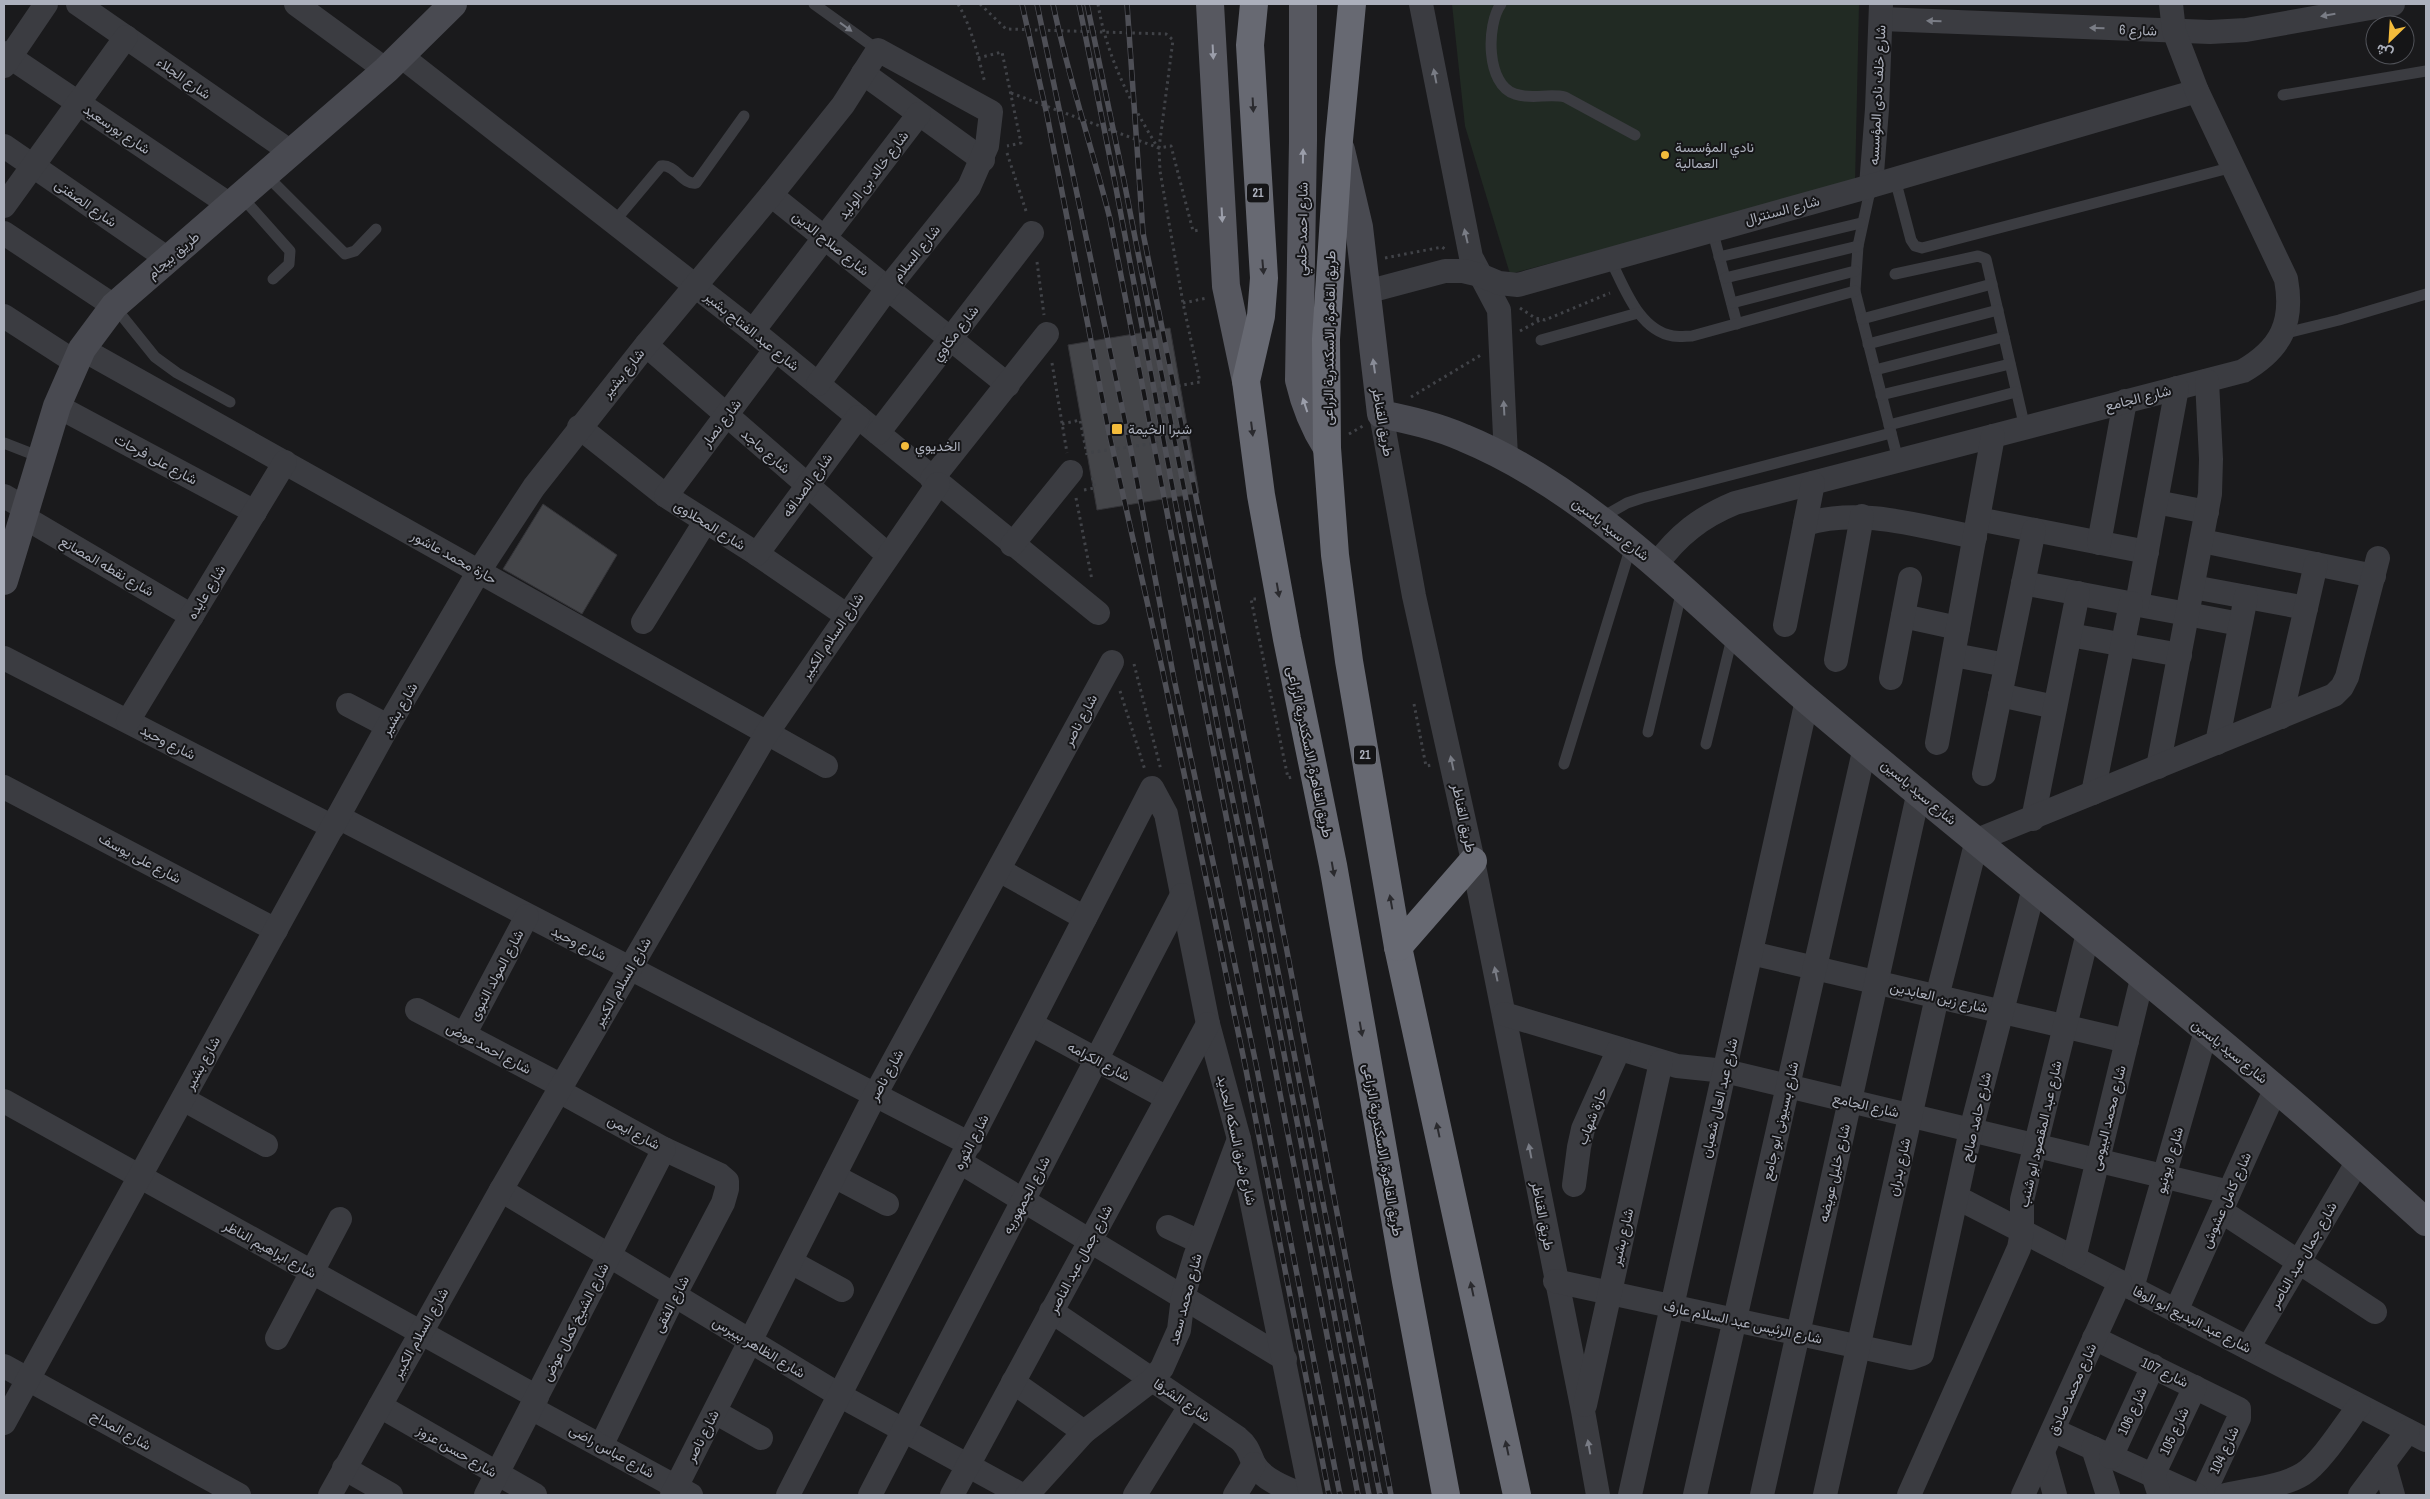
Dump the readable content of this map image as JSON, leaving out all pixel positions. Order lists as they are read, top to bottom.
{
  "streets": {
    "highway": ["21", "طريق القاهرة, الاسكندرية الزراعى"],
    "main road": ["شارع احمد حلمي"],
    "street": [
      "شارع 6",
      "شارع الجلاء",
      "شارع خلف نادى المؤسسه",
      "شارع بورسعيد",
      "شارع خالد بن الوليد",
      "شارع الصفتى",
      "شارع السنترال",
      "شارع صلاح الدين",
      "شارع السلام",
      "طريق بيجام",
      "شارع عبد الفتاح بشير",
      "شارع مكاوي",
      "شارع بشير",
      "شارع الجامع",
      "طريق القناطر",
      "شارع نصار",
      "شارع ماجد",
      "شارع على فرحات",
      "شارع الصداقه",
      "شارع المحلاوى",
      "شارع سيد ياسين",
      "حارة محمد عاشور",
      "شارع نقطه المصانع",
      "شارع عايده",
      "شارع السلام الكبير",
      "شارع ناصر",
      "شارع وحيد",
      "شارع على يوسف",
      "شارع المولد النبوى",
      "شارع زين العابدين",
      "شارع احمد عوض",
      "شارع الكرامه",
      "شارع عبد العال شعبان",
      "حارة شهاب",
      "شارع حامد صالح",
      "شارع محمد البيومى",
      "شارع بسيونى ابو جامع",
      "شارع ايمن",
      "شارع عبد المقصود ابو شنب",
      "شارع شرق السكه الحديد",
      "شارع الثوره",
      "شارع 9 يونيو",
      "شارع بدران",
      "شارع خليل عويضه",
      "شارع الجمهوريه",
      "شارع كامل عشوش",
      "شارع ابراهيم الناظر",
      "شارع جمال عبد الناصر",
      "شارع محمد سعد",
      "شارع الفقى",
      "شارع عبد البديع ابو الوفا",
      "شارع الشيخ كمال عوض",
      "شارع الرئيس عبد السلام عارف",
      "شارع الظاهر بيبرس",
      "شارع 107",
      "شارع محمد صادق",
      "شارع الشرفا",
      "شارع 106",
      "شارع المداح",
      "شارع 105",
      "شارع 104",
      "شارع حسن عزوز",
      "شارع عباس راضى"
    ]
  },
  "crossings": [
    ["شارع 6", "شارع خلف نادى المؤسسه"],
    ["شارع 6", "شارع الجامع"],
    ["شارع الجلاء", "طريق بيجام"],
    ["شارع خلف نادى المؤسسه", "شارع السنترال"],
    ["شارع بورسعيد", "طريق بيجام"],
    ["شارع خالد بن الوليد", "شارع صلاح الدين"],
    ["شارع خالد بن الوليد", "شارع عبد الفتاح بشير"],
    ["شارع الصفتى", "طريق بيجام"],
    ["شارع السنترال", "شارع الجامع"],
    ["شارع السنترال", "طريق القناطر"],
    ["شارع احمد حلمي", "طريق القاهرة, الاسكندرية الزراعى"],
    ["شارع صلاح الدين", "شارع السلام"],
    ["شارع صلاح الدين", "شارع مكاوي"],
    ["شارع صلاح الدين", "شارع بشير"],
    ["شارع صلاح الدين", "شارع السلام الكبير"],
    ["شارع السلام", "شارع عبد الفتاح بشير"],
    ["طريق بيجام", "شارع عبد الفتاح بشير"],
    ["طريق بيجام", "شارع على فرحات"],
    ["طريق بيجام", "حارة محمد عاشور"],
    ["طريق بيجام", "شارع نقطه المصانع"],
    ["شارع عبد الفتاح بشير", "شارع مكاوي"],
    ["شارع عبد الفتاح بشير", "شارع بشير"],
    ["شارع عبد الفتاح بشير", "شارع نصار"],
    ["شارع عبد الفتاح بشير", "شارع الصداقه"],
    ["شارع عبد الفتاح بشير", "شارع السلام الكبير"],
    ["طريق القاهرة, الاسكندرية الزراعى", "طريق القناطر"],
    ["شارع بشير", "شارع الجامع"],
    ["شارع بشير", "طريق القناطر"],
    ["شارع بشير", "شارع ماجد"],
    ["شارع بشير", "شارع المحلاوى"],
    ["شارع بشير", "حارة محمد عاشور"],
    ["شارع بشير", "شارع وحيد"],
    ["شارع بشير", "شارع على يوسف"],
    ["شارع بشير", "شارع ابراهيم الناظر"],
    ["شارع بشير", "شارع الرئيس عبد السلام عارف"],
    ["شارع بشير", "شارع المداح"],
    ["شارع الجامع", "طريق القناطر"],
    ["شارع الجامع", "شارع سيد ياسين"],
    ["شارع الجامع", "شارع عبد العال شعبان"],
    ["شارع الجامع", "حارة شهاب"],
    ["شارع الجامع", "شارع حامد صالح"],
    ["شارع الجامع", "شارع محمد البيومى"],
    ["شارع الجامع", "شارع بسيونى ابو جامع"],
    ["شارع الجامع", "شارع عبد المقصود ابو شنب"],
    ["شارع الجامع", "شارع 9 يونيو"],
    ["شارع الجامع", "شارع بدران"],
    ["شارع الجامع", "شارع خليل عويضه"],
    ["شارع الجامع", "شارع كامل عشوش"],
    ["شارع الجامع", "شارع جمال عبد الناصر"],
    ["طريق القناطر", "شارع سيد ياسين"],
    ["طريق القناطر", "شارع الرئيس عبد السلام عارف"],
    ["شارع نصار", "شارع ماجد"],
    ["شارع نصار", "شارع المحلاوى"],
    ["شارع ماجد", "شارع الصداقه"],
    ["شارع ماجد", "شارع السلام الكبير"],
    ["شارع على فرحات", "شارع عايده"],
    ["شارع الصداقه", "شارع المحلاوى"],
    ["شارع المحلاوى", "شارع السلام الكبير"],
    ["شارع سيد ياسين", "شارع عبد العال شعبان"],
    ["شارع سيد ياسين", "شارع حامد صالح"],
    ["شارع سيد ياسين", "شارع محمد البيومى"],
    ["شارع سيد ياسين", "شارع بسيونى ابو جامع"],
    ["شارع سيد ياسين", "شارع عبد المقصود ابو شنب"],
    ["شارع سيد ياسين", "شارع 9 يونيو"],
    ["شارع سيد ياسين", "شارع بدران"],
    ["شارع سيد ياسين", "شارع خليل عويضه"],
    ["شارع سيد ياسين", "شارع كامل عشوش"],
    ["شارع سيد ياسين", "شارع جمال عبد الناصر"],
    ["حارة محمد عاشور", "شارع عايده"],
    ["حارة محمد عاشور", "شارع السلام الكبير"],
    ["شارع نقطه المصانع", "شارع عايده"],
    ["شارع عايده", "شارع وحيد"],
    ["شارع السلام الكبير", "شارع وحيد"],
    ["شارع السلام الكبير", "شارع احمد عوض"],
    ["شارع السلام الكبير", "شارع ايمن"],
    ["شارع السلام الكبير", "شارع ابراهيم الناظر"],
    ["شارع السلام الكبير", "شارع الظاهر بيبرس"],
    ["شارع السلام الكبير", "شارع حسن عزوز"],
    ["شارع ناصر", "شارع وحيد"],
    ["شارع ناصر", "شارع الظاهر بيبرس"],
    ["شارع ناصر", "شارع عباس راضى"],
    ["شارع وحيد", "شارع المولد النبوى"],
    ["شارع المولد النبوى", "شارع احمد عوض"],
    ["شارع زين العابدين", "شارع عبد العال شعبان"],
    ["شارع زين العابدين", "شارع حامد صالح"],
    ["شارع زين العابدين", "شارع محمد البيومى"],
    ["شارع زين العابدين", "شارع بسيونى ابو جامع"],
    ["شارع زين العابدين", "شارع عبد المقصود ابو شنب"],
    ["شارع زين العابدين", "شارع بدران"],
    ["شارع زين العابدين", "شارع خليل عويضه"],
    ["شارع احمد عوض", "شارع ايمن"],
    ["شارع الكرامه", "شارع الثوره"],
    ["شارع الكرامه", "شارع الجمهوريه"],
    ["شارع الكرامه", "شارع جمال عبد الناصر"],
    ["شارع عبد العال شعبان", "شارع الرئيس عبد السلام عارف"],
    ["شارع حامد صالح", "شارع عبد البديع ابو الوفا"],
    ["شارع حامد صالح", "شارع الرئيس عبد السلام عارف"],
    ["شارع محمد البيومى", "شارع عبد البديع ابو الوفا"],
    ["شارع بسيونى ابو جامع", "شارع الرئيس عبد السلام عارف"],
    ["شارع ايمن", "شارع الفقى"],
    ["شارع ايمن", "شارع الشيخ كمال عوض"],
    ["شارع عبد المقصود ابو شنب", "شارع عبد البديع ابو الوفا"],
    ["شارع شرق السكه الحديد", "شارع الثوره"],
    ["شارع شرق السكه الحديد", "شارع الجمهوريه"],
    ["شارع شرق السكه الحديد", "شارع جمال عبد الناصر"],
    ["شارع شرق السكه الحديد", "شارع محمد سعد"],
    ["شارع الثوره", "شارع الظاهر بيبرس"],
    ["شارع 9 يونيو", "شارع عبد البديع ابو الوفا"],
    ["شارع 9 يونيو", "شارع محمد صادق"],
    ["شارع بدران", "شارع الرئيس عبد السلام عارف"],
    ["شارع خليل عويضه", "شارع الرئيس عبد السلام عارف"],
    ["شارع الجمهوريه", "شارع الظاهر بيبرس"],
    ["شارع كامل عشوش", "شارع عبد البديع ابو الوفا"],
    ["شارع ابراهيم الناظر", "شارع الشيخ كمال عوض"],
    ["شارع ابراهيم الناظر", "شارع عباس راضى"],
    ["شارع جمال عبد الناصر", "شارع عبد البديع ابو الوفا"],
    ["شارع جمال عبد الناصر", "شارع الظاهر بيبرس"],
    ["شارع جمال عبد الناصر", "شارع الشرفا"],
    ["شارع محمد سعد", "شارع الشرفا"],
    ["شارع الفقى", "شارع الظاهر بيبرس"],
    ["شارع الفقى", "شارع عباس راضى"],
    ["شارع عبد البديع ابو الوفا", "شارع محمد صادق"],
    ["شارع الشيخ كمال عوض", "شارع الظاهر بيبرس"],
    ["شارع الشيخ كمال عوض", "شارع حسن عزوز"],
    ["شارع الشيخ كمال عوض", "شارع عباس راضى"],
    ["شارع 107", "شارع محمد صادق"],
    ["شارع 107", "شارع 106"],
    ["شارع 107", "شارع 105"],
    ["شارع 107", "شارع 104"]
  ],
  "one_way": ["شارع 6", "طريق القناطر"],
  "places": {
    "other": ["نادي المؤسسة العمالية", "الخديوي"],
    "transit": ["شبرا الخيمة"]
  },
  "north": "bottom left"
}
